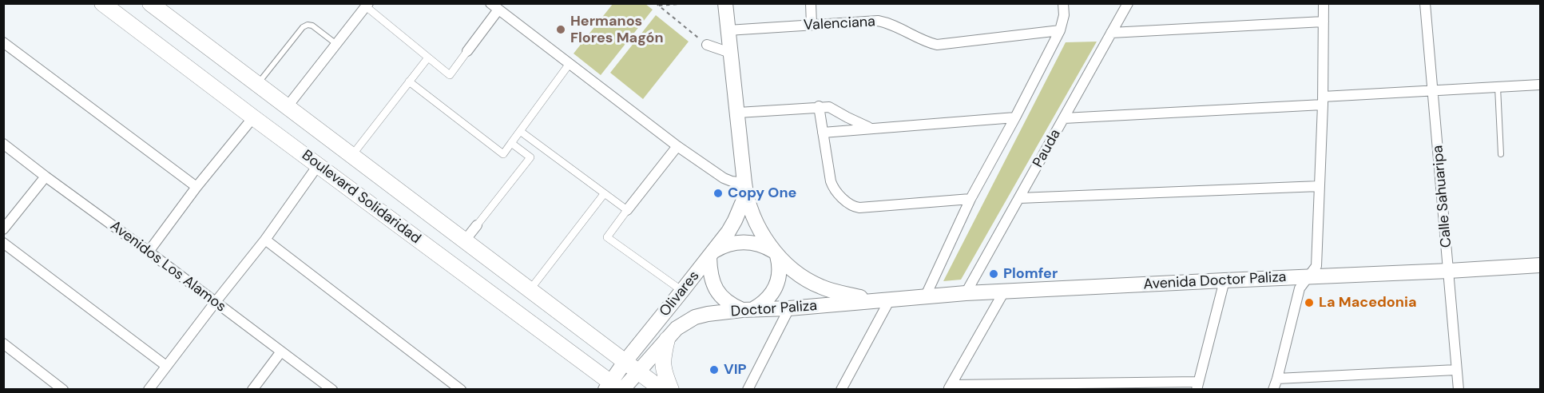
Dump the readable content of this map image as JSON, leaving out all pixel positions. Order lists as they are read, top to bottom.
{
  "streets": {
    "main road": [
      "Boulevard Solidaridad",
      "Avenida Doctor Paliza",
      "Olivares",
      "Doctor Paliza"
    ],
    "street": [
      "Valenciana",
      "Pauda",
      "Calle Sahuaripa",
      "Avenidos Los Alamos"
    ]
  },
  "crossings": [
    ["Valenciana", "Olivares"],
    ["Pauda", "Avenida Doctor Paliza"],
    ["Calle Sahuaripa", "Avenida Doctor Paliza"],
    ["Boulevard Solidaridad", "Olivares"],
    ["Boulevard Solidaridad", "Doctor Paliza"],
    ["Avenida Doctor Paliza", "Olivares"],
    ["Avenida Doctor Paliza", "Doctor Paliza"],
    ["Olivares", "Doctor Paliza"]
  ],
  "places": [
    "Hermanos Flores Magón",
    "Copy One",
    "Plomfer",
    "La Macedonia",
    "VIP"
  ]
}
